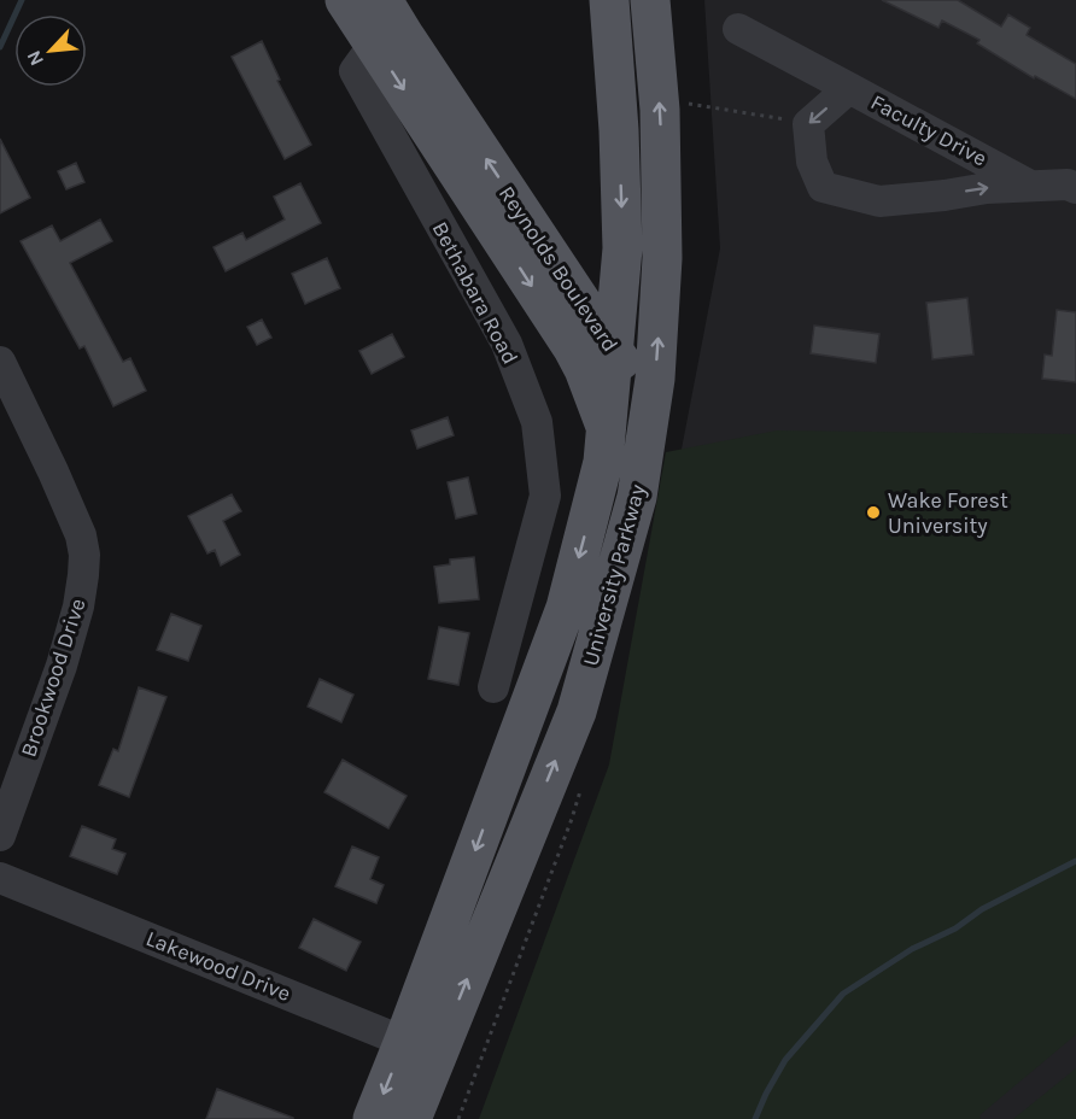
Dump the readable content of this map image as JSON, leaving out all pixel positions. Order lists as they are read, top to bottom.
{
  "streets": {
    "main road": ["Reynolds Boulevard", "University Parkway"],
    "street": [
      "Faculty Drive",
      "Bethabara Road",
      "Brookwood Drive",
      "Lakewood Drive"
    ]
  },
  "crossings": [
    ["Reynolds Boulevard", "Bethabara Road"],
    ["Reynolds Boulevard", "University Parkway"],
    ["University Parkway", "Lakewood Drive"]
  ],
  "places": ["Wake Forest University"],
  "north": "bottom left"
}
